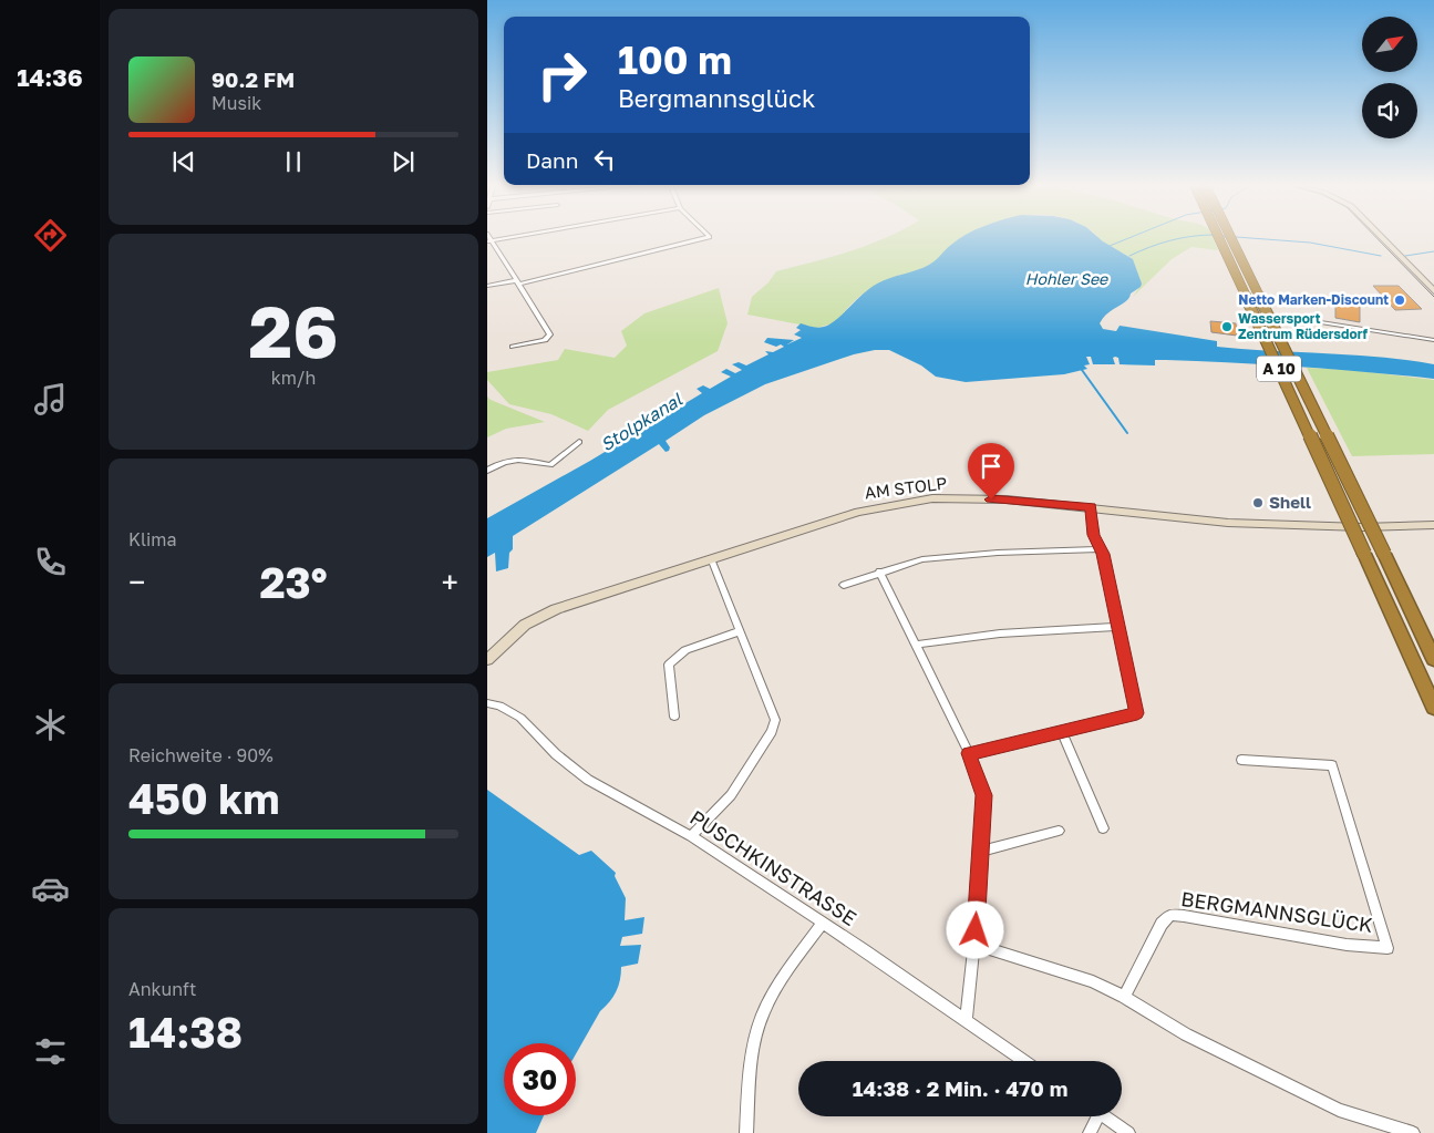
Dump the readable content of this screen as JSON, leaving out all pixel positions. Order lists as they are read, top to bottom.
{
  "streets": {
    "highway": ["A 10"],
    "main road": ["AM STOLP"],
    "street": ["PUSCHKINSTRASSE", "BERGMANNSGLÜCK"]
  },
  "water": ["Hohler See", "Stolpkanal"],
  "places": ["Netto Marken-Discount", "Wassersport Zentrum Rüdersdorf", "Shell"],
  "north": "top right",
  "page": {
    "tabs": "14:36",
    "turn": ["100 m", "Bergmannsglück"],
    "song": ["90.2 FM", "Musik"],
    "then": "Dann",
    "tile": [
      ["26", "km/h"],
      "Klima",
      ["Reichweite · 90%", "450 km"],
      ["Ankunft", "14:38"]
    ],
    "heat": ["−", "23°", "+"],
    "limit": "30",
    "trip": "14:38 · 2 Min. · 470 m"
  }
}
